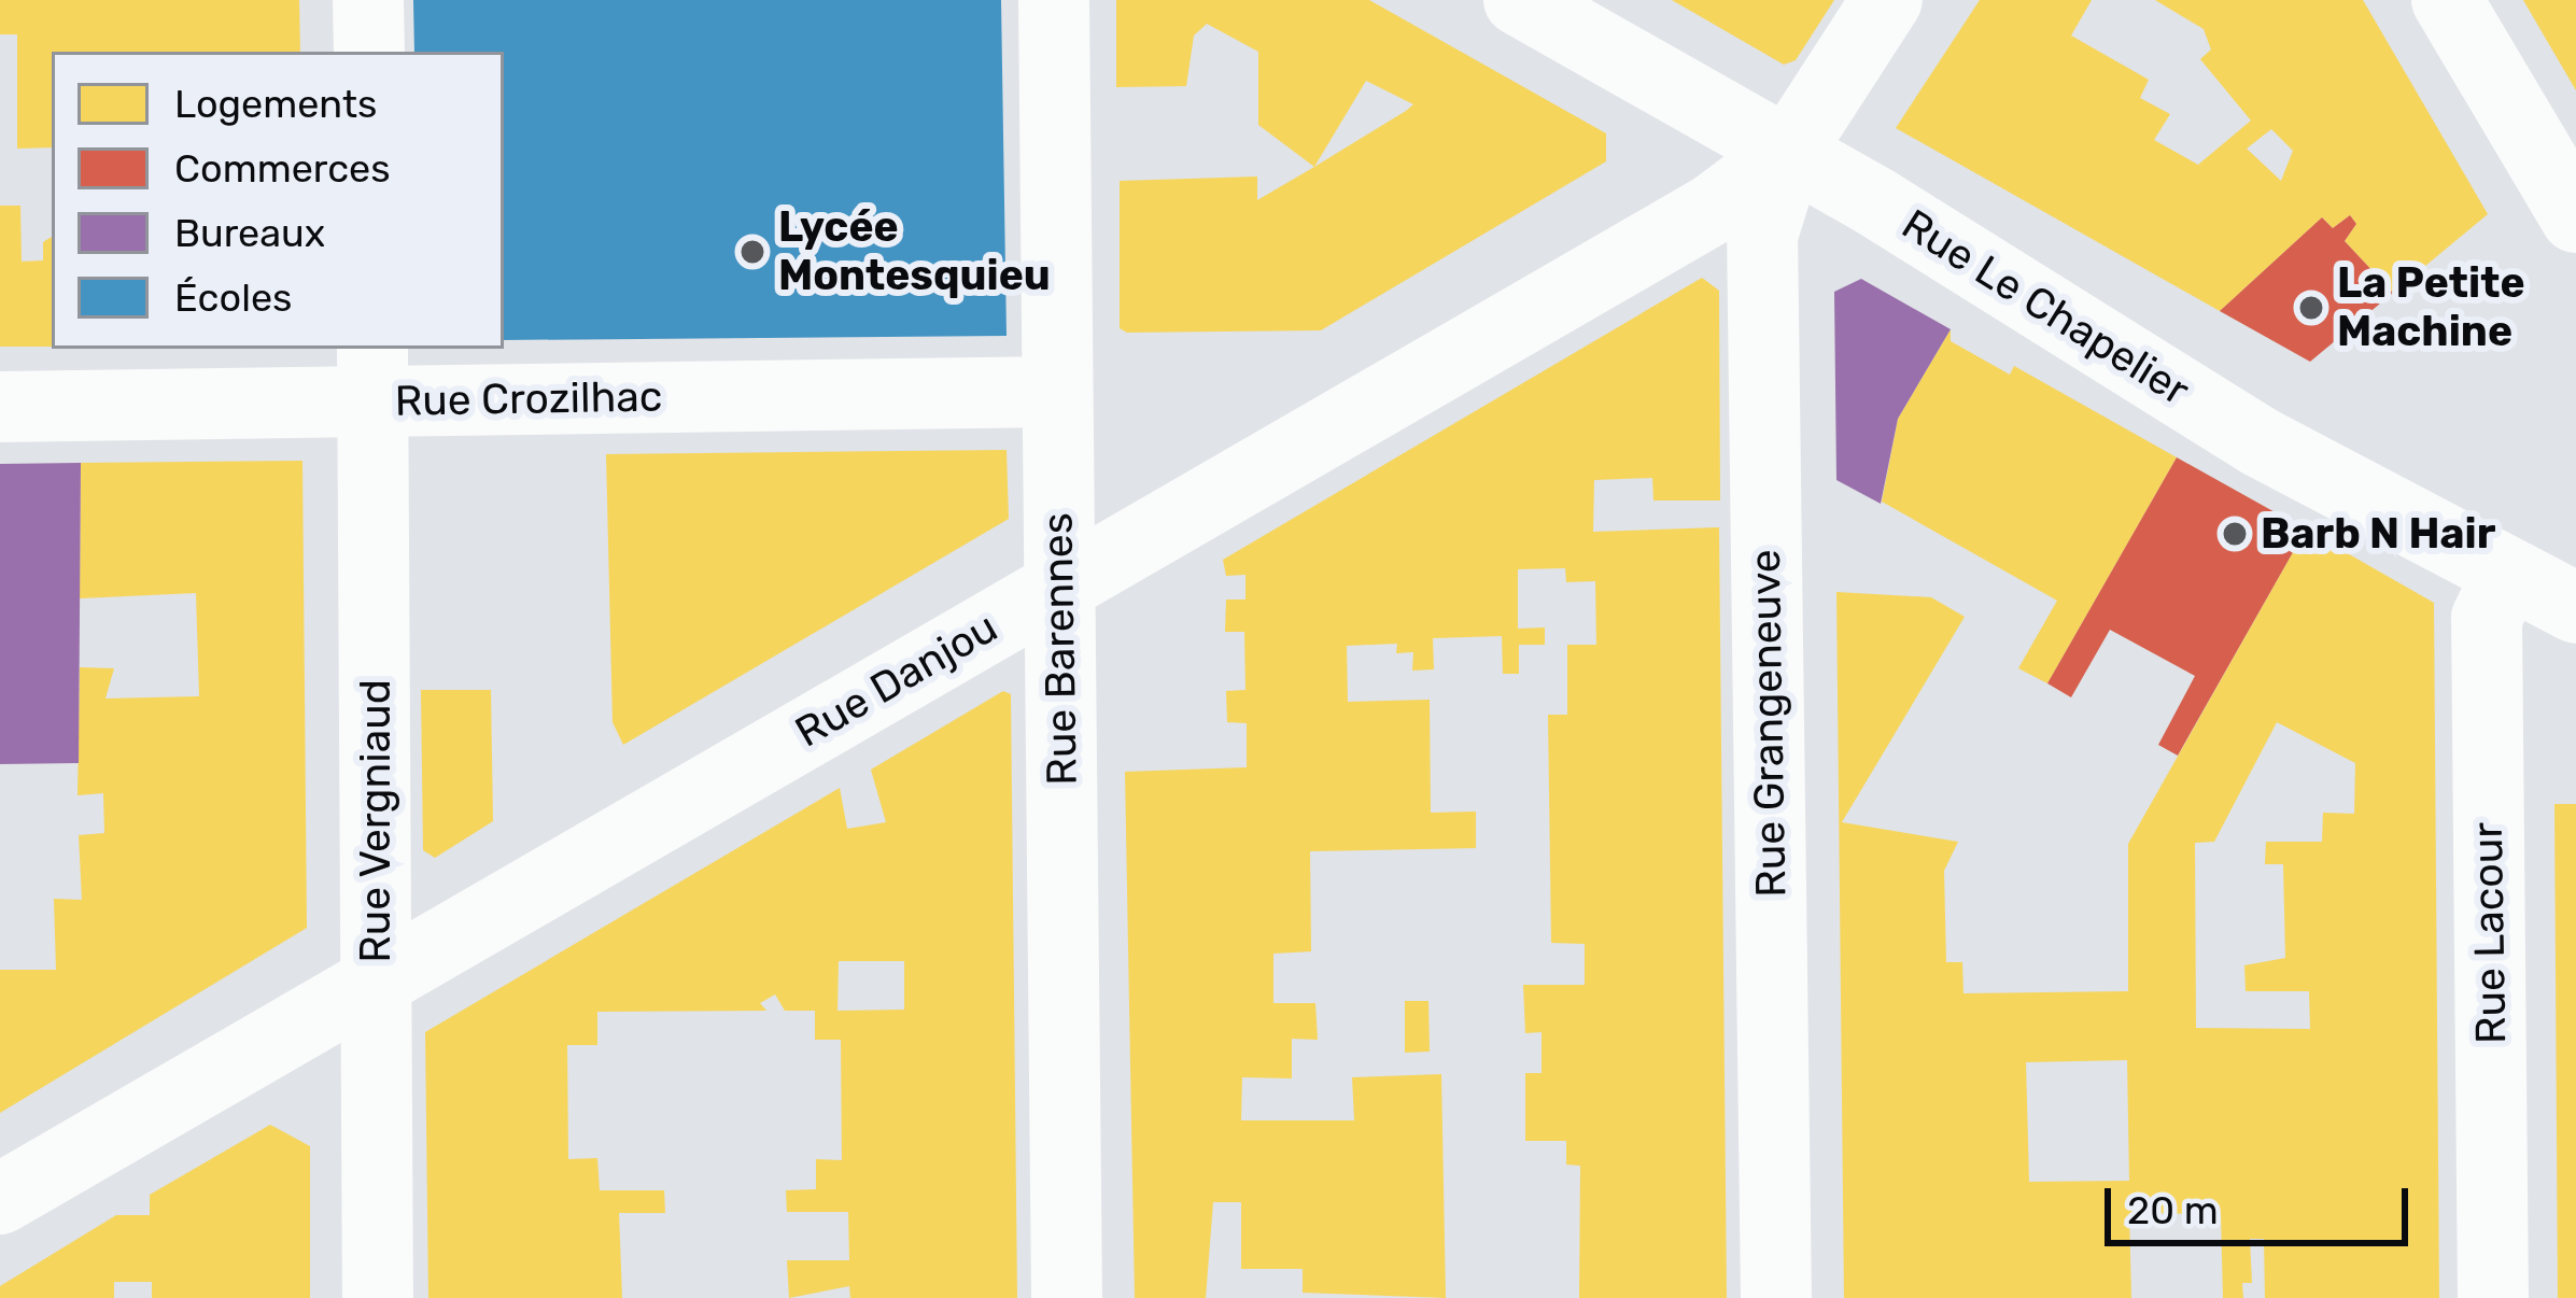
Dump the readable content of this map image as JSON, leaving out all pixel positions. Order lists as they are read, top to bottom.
{
  "streets": {
    "street": [
      "Rue Le Chapelier",
      "Rue Crozilhac",
      "Rue Barennes",
      "Rue Danjou",
      "Rue Grangeneuve",
      "Rue Vergniaud",
      "Rue Lacour"
    ]
  },
  "crossings": [
    ["Rue Le Chapelier", "Rue Danjou"],
    ["Rue Le Chapelier", "Rue Grangeneuve"],
    ["Rue Le Chapelier", "Rue Lacour"],
    ["Rue Crozilhac", "Rue Barennes"],
    ["Rue Crozilhac", "Rue Vergniaud"],
    ["Rue Barennes", "Rue Danjou"],
    ["Rue Danjou", "Rue Grangeneuve"],
    ["Rue Danjou", "Rue Vergniaud"]
  ],
  "places": ["Lycée Montesquieu", "La Petite Machine", "Barb N Hair"],
  "legend": [
    "Logements",
    "Commerces",
    "Bureaux",
    "Écoles"
  ],
  "scale_bar": "20 m"
}
